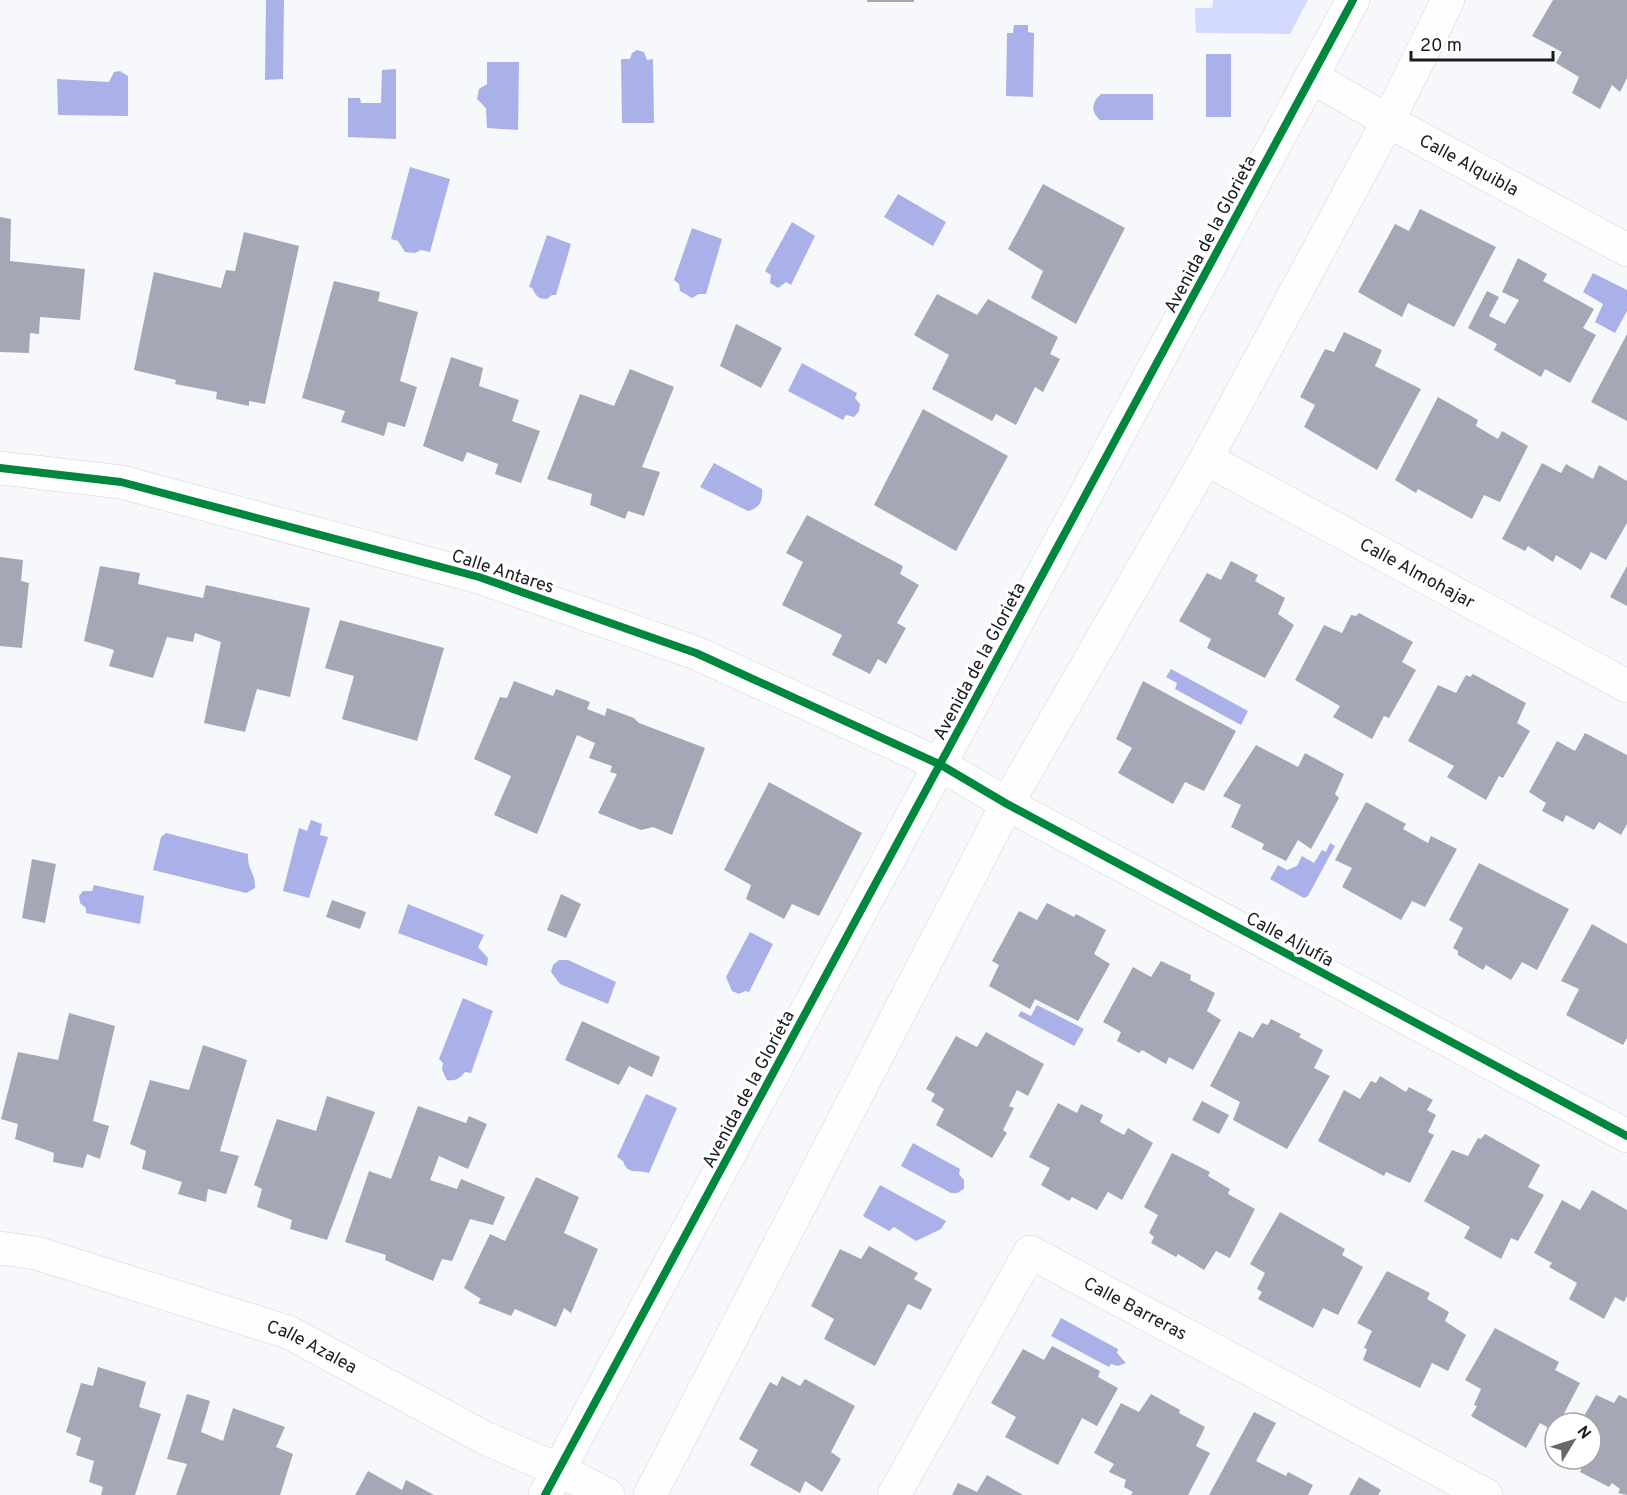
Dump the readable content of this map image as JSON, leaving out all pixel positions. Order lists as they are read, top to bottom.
{
  "streets": {
    "street": [
      "Calle Alquibla",
      "Avenida de la Glorieta",
      "Calle Antares",
      "Calle Almohajar",
      "Calle Aljufía",
      "Calle Barreras",
      "Calle Azalea"
    ]
  },
  "crossings": [
    ["Calle Alquibla", "Avenida de la Glorieta"],
    ["Avenida de la Glorieta", "Calle Antares"],
    ["Avenida de la Glorieta", "Calle Aljufía"],
    ["Avenida de la Glorieta", "Calle Azalea"],
    ["Calle Antares", "Calle Aljufía"]
  ],
  "scale_bar": "20 m",
  "north": "top right"
}
